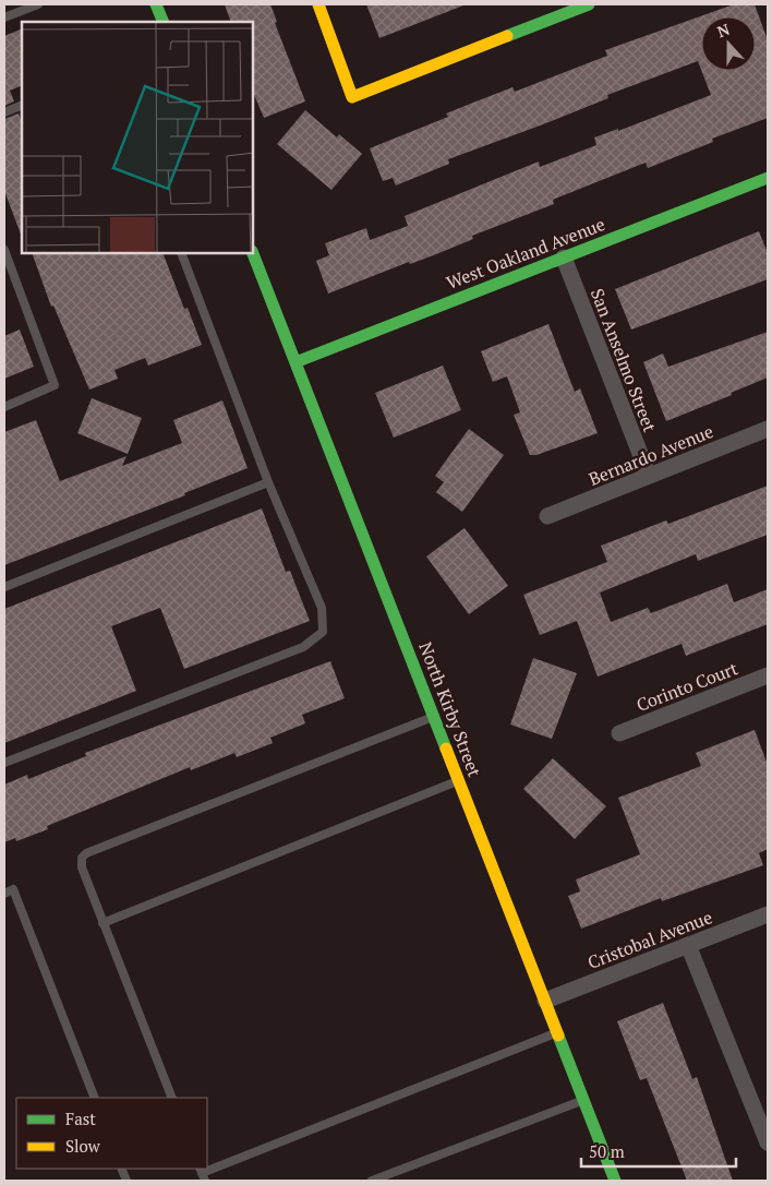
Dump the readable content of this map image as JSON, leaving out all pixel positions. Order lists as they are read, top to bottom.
{
  "streets": {
    "street": [
      "West Oakland Avenue",
      "San Anselmo Street",
      "Bernardo Avenue",
      "Corinto Court",
      "North Kirby Street",
      "Cristobal Avenue"
    ]
  },
  "crossings": [
    ["West Oakland Avenue", "San Anselmo Street"],
    ["West Oakland Avenue", "North Kirby Street"],
    ["San Anselmo Street", "Bernardo Avenue"],
    ["North Kirby Street", "Cristobal Avenue"]
  ],
  "legend": ["Fast", "Slow"],
  "scale_bar": "50 m",
  "north": "top"
}
